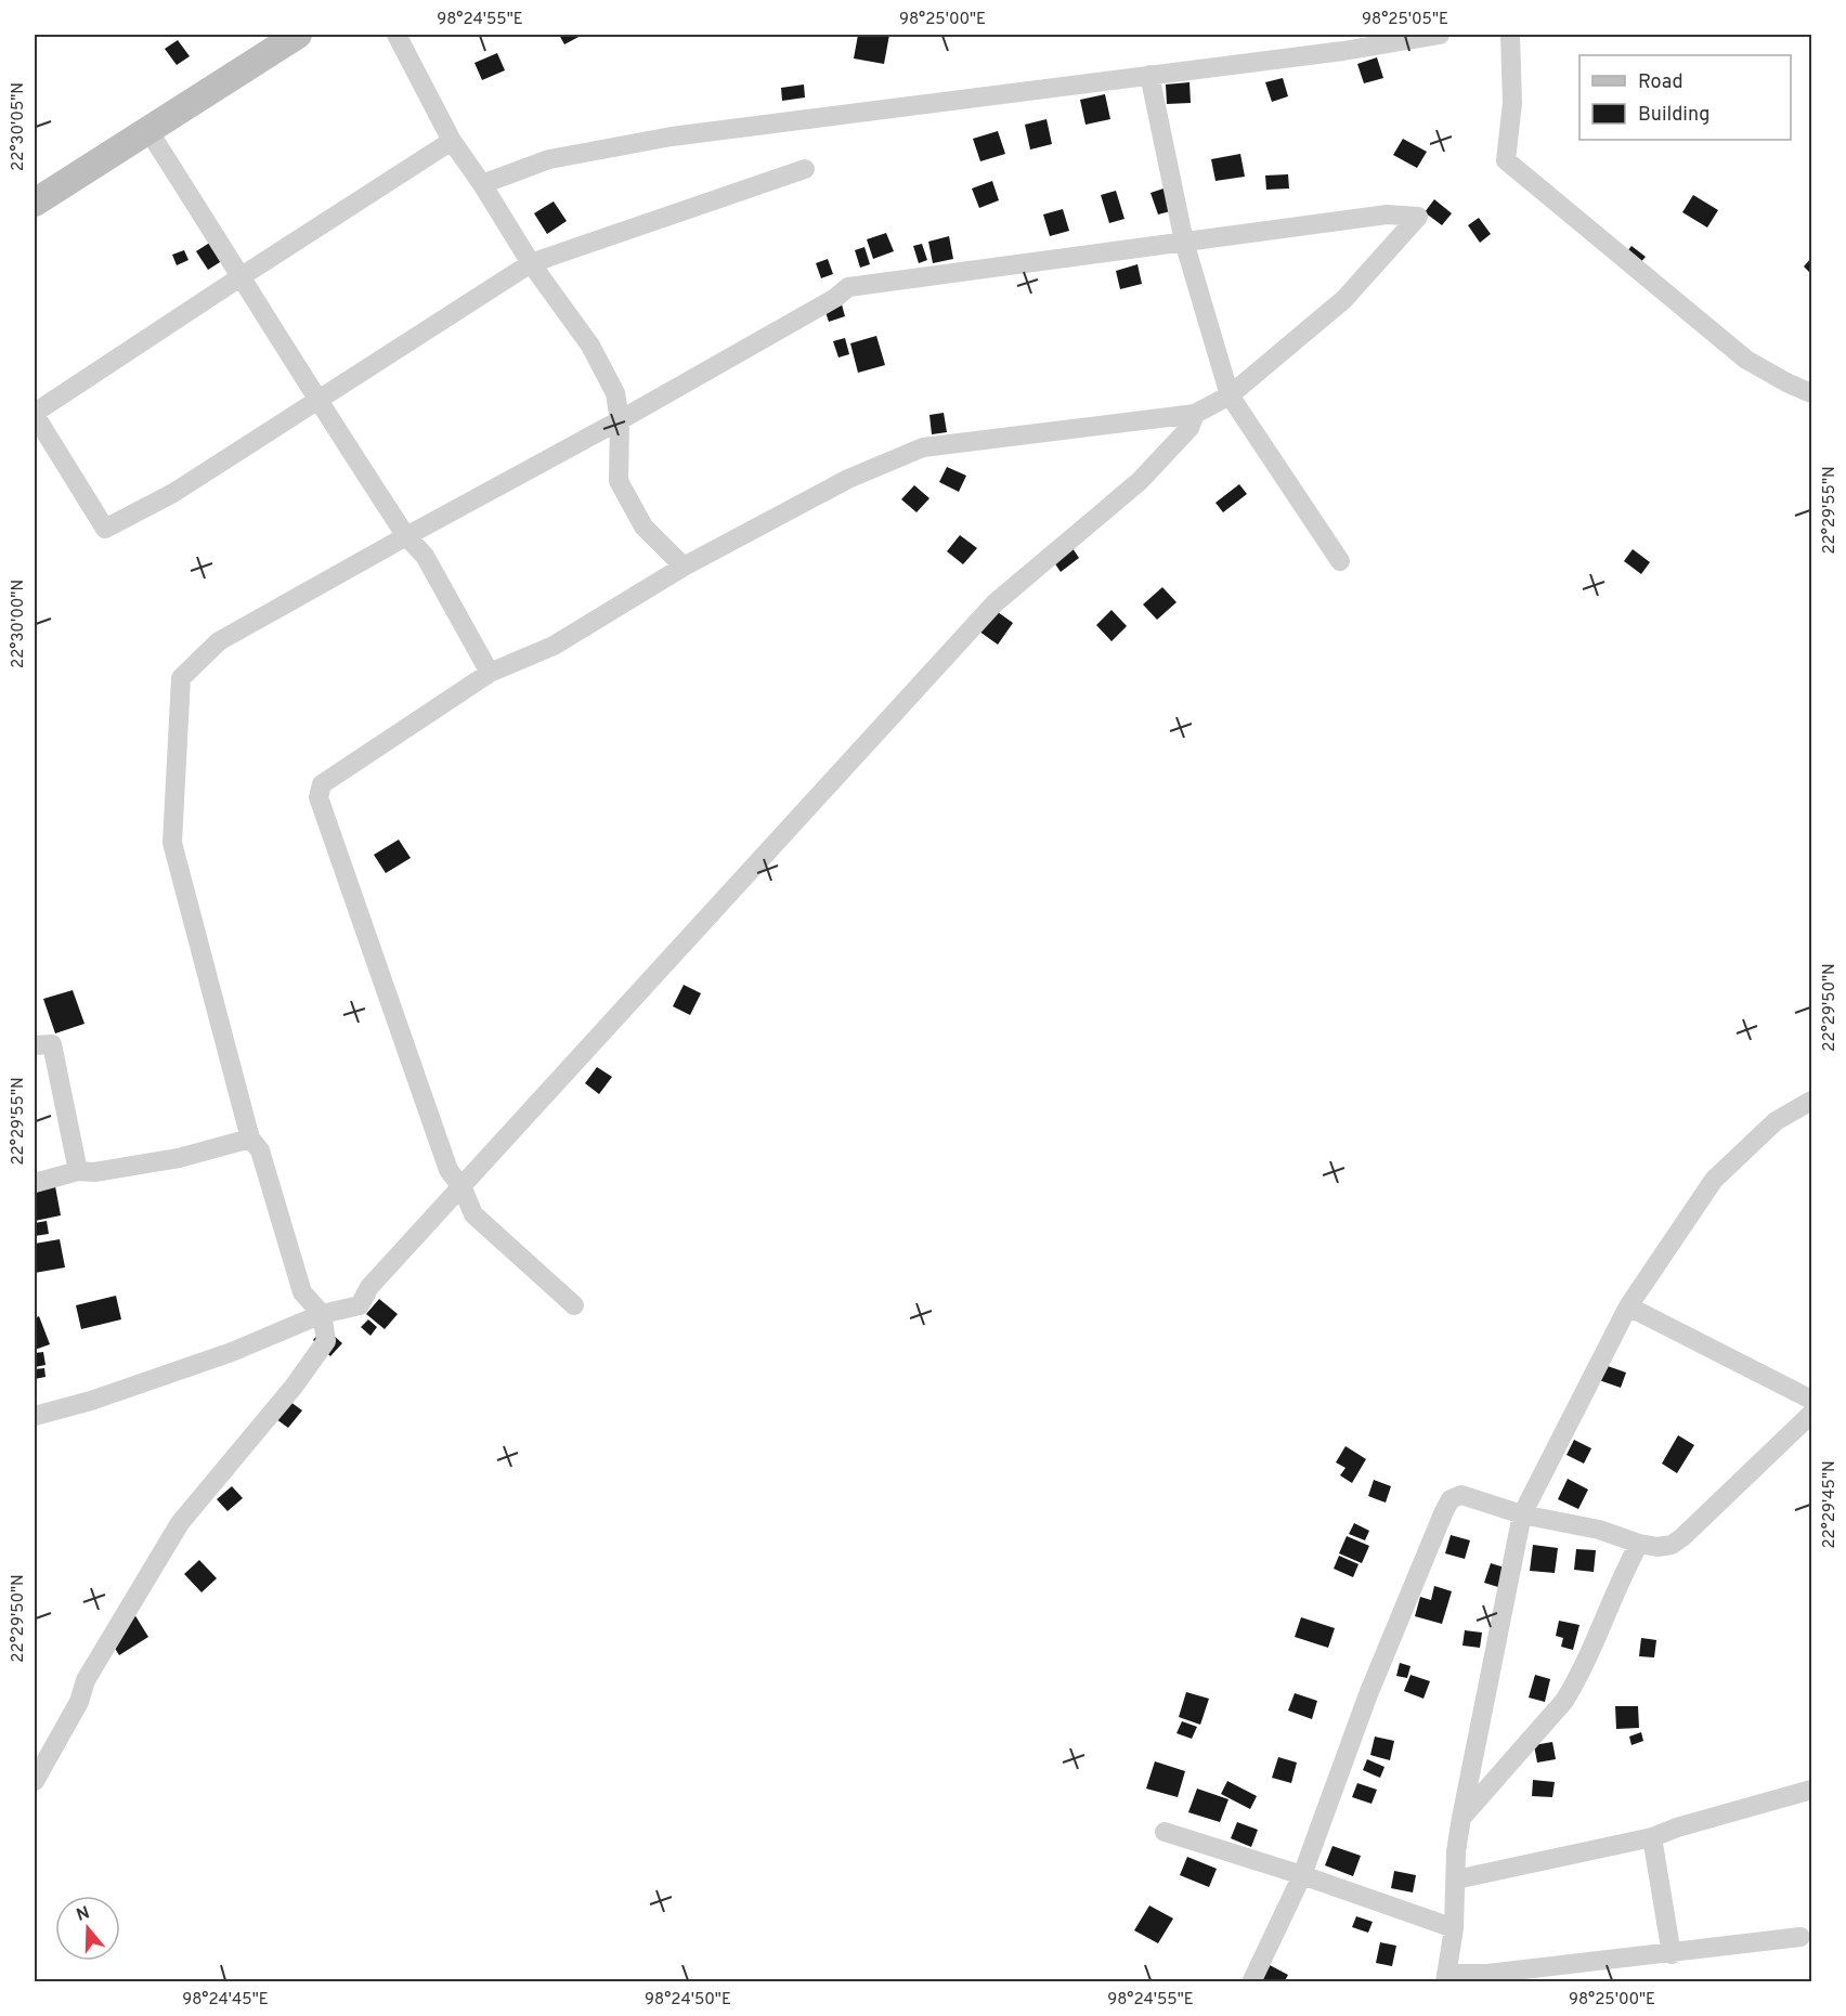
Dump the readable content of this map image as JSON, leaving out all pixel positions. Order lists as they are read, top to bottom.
{
  "legend": ["Road", "Building"],
  "north": "top",
  "coordinates": [
    "98°24'55\"E",
    "98°25'00\"E",
    "98°25'05\"E",
    "22°30'05\"N",
    "22°29'55\"N",
    "22°30'00\"N",
    "22°29'50\"N",
    "22°29'45\"N",
    "98°24'45\"E",
    "98°24'50\"E"
  ]
}
